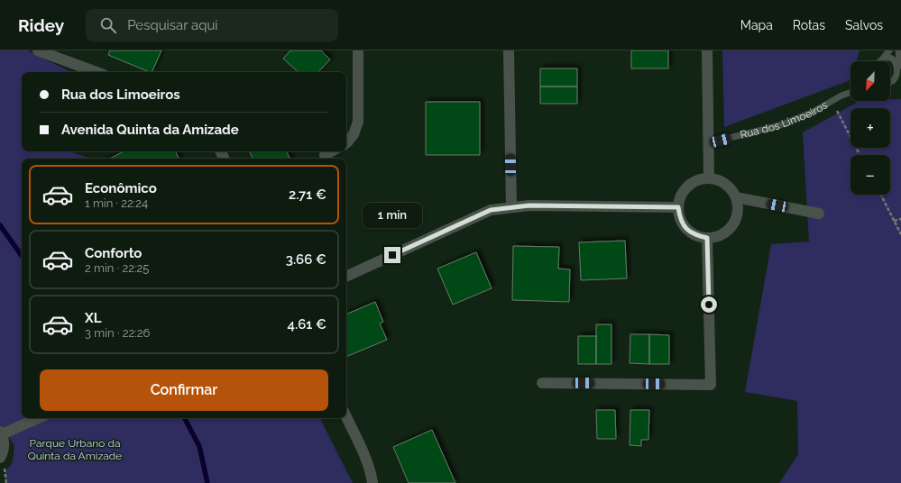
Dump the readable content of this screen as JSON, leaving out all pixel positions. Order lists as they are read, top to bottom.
{
  "streets": {
    "lane": ["Rua dos Limoeiros"]
  },
  "parks": ["Parque Urbano da Quinta da Amizade"],
  "north": "bottom left",
  "page": {
    "header": "Ridey",
    "search": "Pesquisar aqui",
    "nav": ["Mapa", "Rotas", "Salvos"],
    "map_buttons": ["+", "−"],
    "banner": ["Rua dos Limoeiros", "Avenida Quinta da Amizade"],
    "list": [
      {
        "name": "Econômico",
        "note": "1 min · 22:24",
        "value": "2.71 €"
      },
      {
        "name": "Conforto",
        "note": "2 min · 22:25",
        "value": "3.66 €"
      },
      {
        "name": "XL",
        "note": "3 min · 22:26",
        "value": "4.61 €"
      }
    ],
    "bubble": "1 min",
    "buttons": "Confirmar"
  }
}
